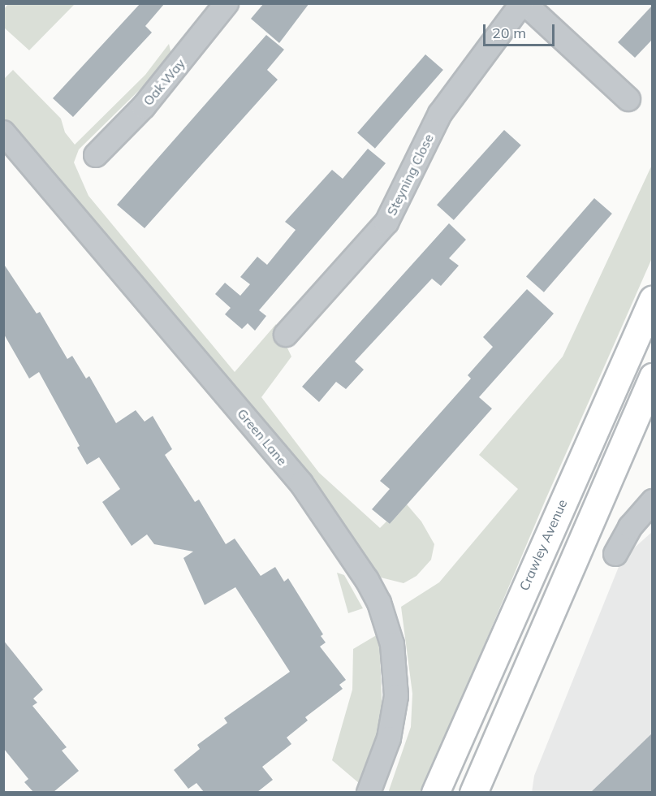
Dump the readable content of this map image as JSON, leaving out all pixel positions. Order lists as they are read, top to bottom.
{
  "streets": {
    "main road": ["Crawley Avenue"],
    "street": ["Oak Way", "Steyning Close", "Green Lane"]
  },
  "scale_bar": "20 m"
}
